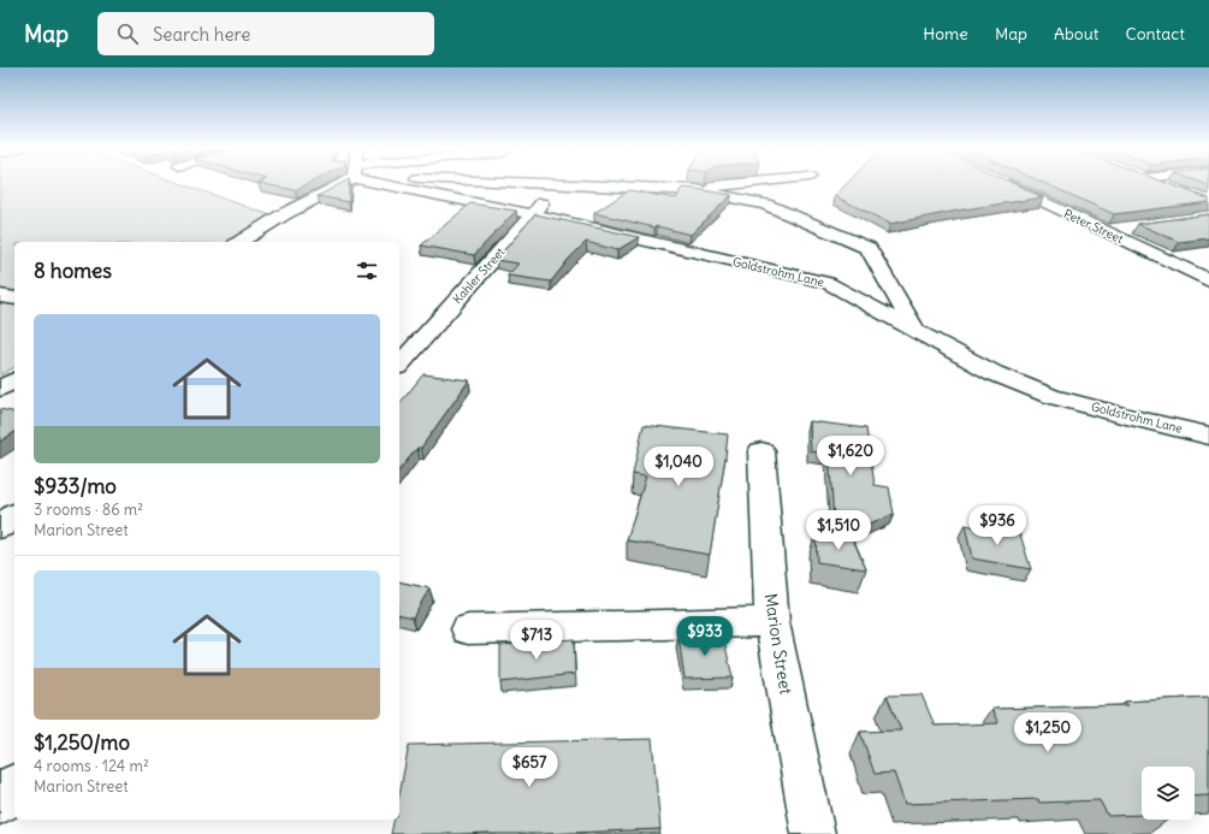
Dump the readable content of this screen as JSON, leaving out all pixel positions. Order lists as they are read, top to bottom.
{
  "streets": {
    "street": [
      "Peter Street",
      "Goldstrohm Lane",
      "Kahler Street",
      "Marion Street"
    ]
  },
  "crossings": [
    ["Goldstrohm Lane", "Kahler Street"]
  ],
  "page": {
    "header": "Map",
    "search": "Search here",
    "nav": [
      "Home",
      "Map",
      "About",
      "Contact"
    ],
    "heading": "8 homes",
    "list": [
      {
        "name": "$933/mo",
        "note": "3 rooms · 86 m² · Marion Street"
      },
      {
        "name": "$1,250/mo",
        "note": "4 rooms · 124 m² · Marion Street"
      }
    ],
    "price": [
      "$1,620",
      "$1,040",
      "$936",
      "$1,510",
      "$933",
      "$713",
      "$1,250",
      "$657"
    ]
  }
}
